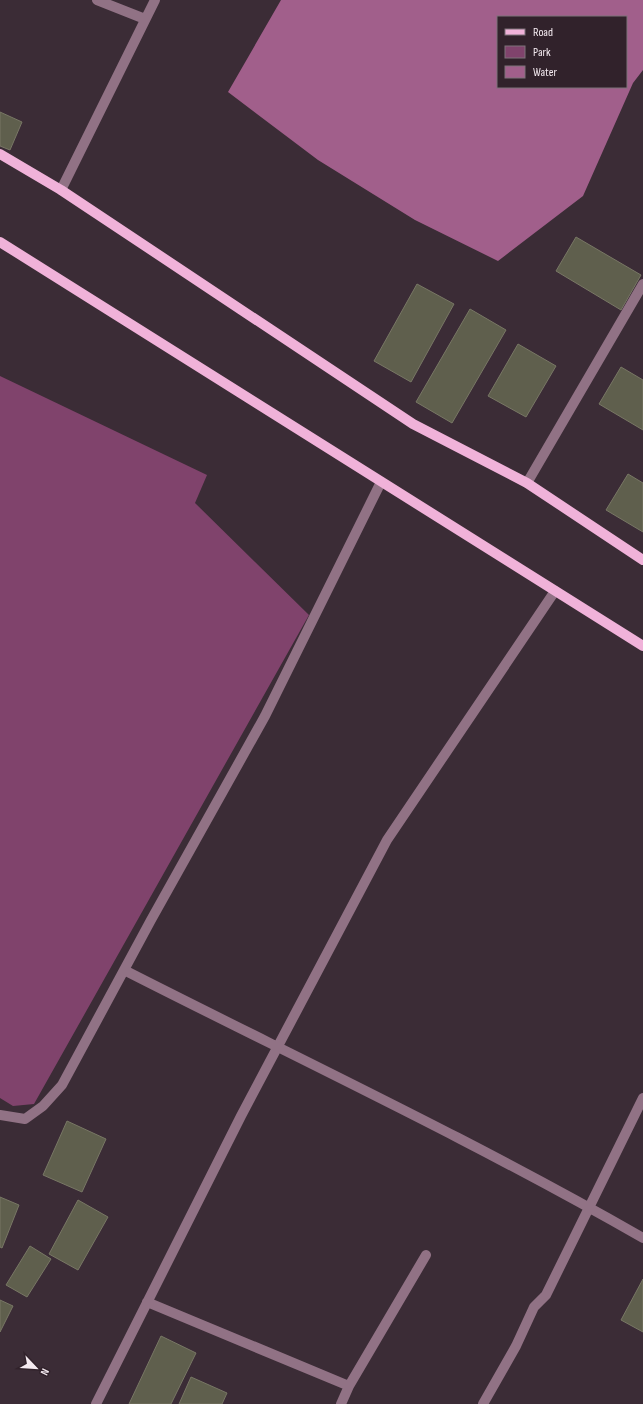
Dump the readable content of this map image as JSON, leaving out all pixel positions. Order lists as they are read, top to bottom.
{
  "legend": ["Road", "Park", "Water"],
  "north": "bottom right"
}
